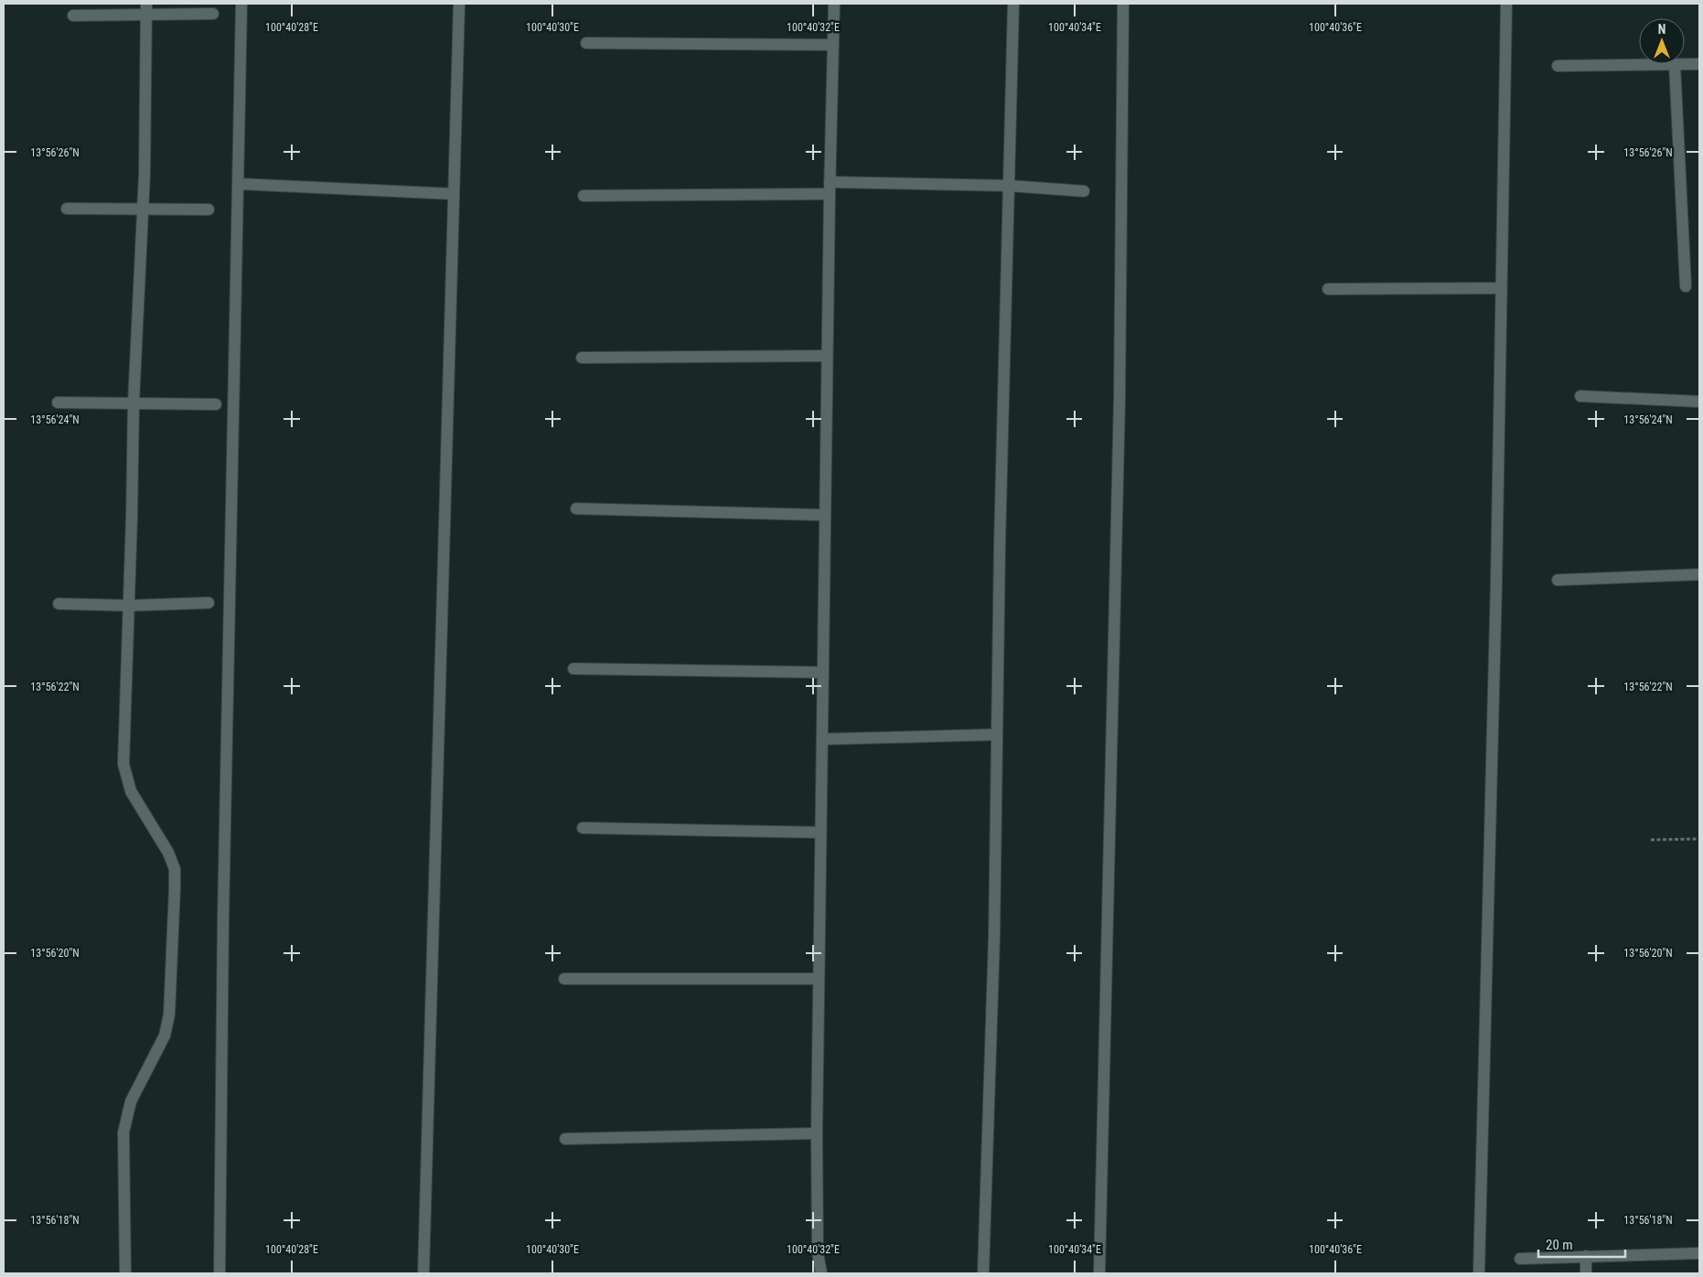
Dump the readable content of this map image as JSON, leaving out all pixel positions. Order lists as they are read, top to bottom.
{
  "scale_bar": "20 m",
  "north": "top",
  "coordinates": [
    "100°40'28\"E",
    "100°40'30\"E",
    "100°40'32\"E",
    "100°40'34\"E",
    "100°40'36\"E",
    "13°56'26\"N",
    "13°56'24\"N",
    "13°56'22\"N",
    "13°56'20\"N",
    "13°56'18\"N"
  ]
}
